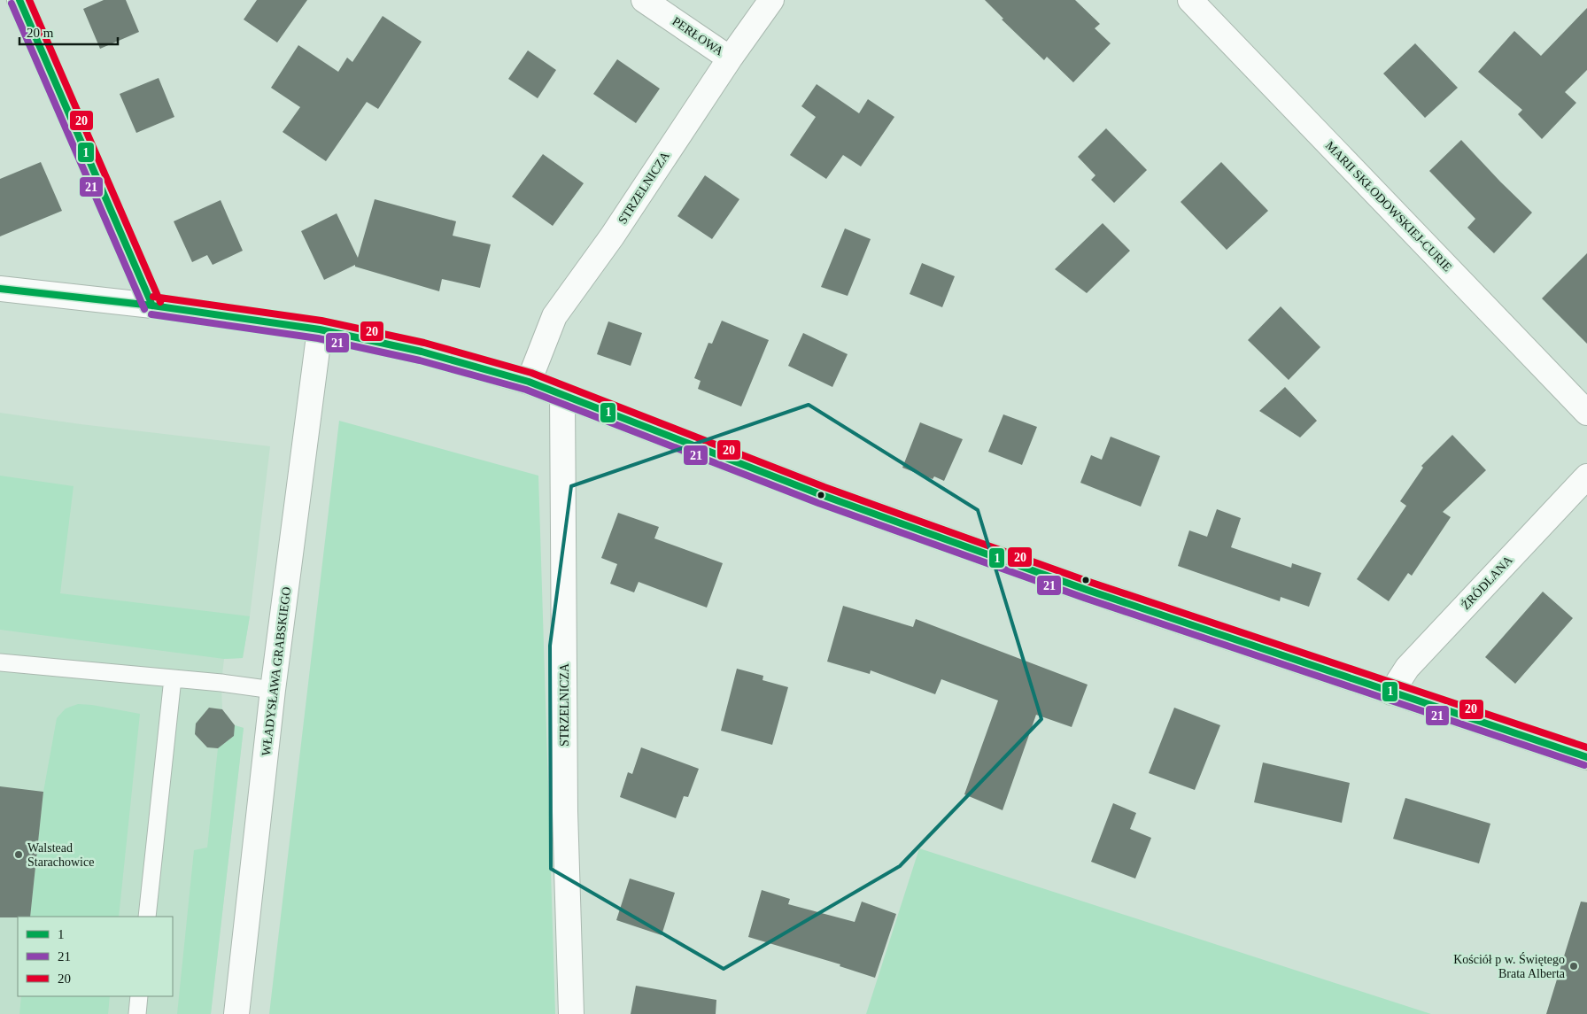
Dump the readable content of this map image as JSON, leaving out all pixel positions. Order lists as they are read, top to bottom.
{
  "streets": {
    "street": [
      "PERŁOWA",
      "STRZELNICZA",
      "MARII SKŁODOWSKIEJ-CURIE",
      "ŹRÓDLANA",
      "WŁADYSŁAWA GRABSKIEGO"
    ]
  },
  "crossings": [
    ["PERŁOWA", "STRZELNICZA"]
  ],
  "places": ["Walstead Starachowice", "Kościół p w. Świętego Brata Alberta"],
  "lines": ["transit line 1", "transit line 20", "transit line 21"],
  "legend": ["1", "21", "20"],
  "scale_bar": "20 m"
}
